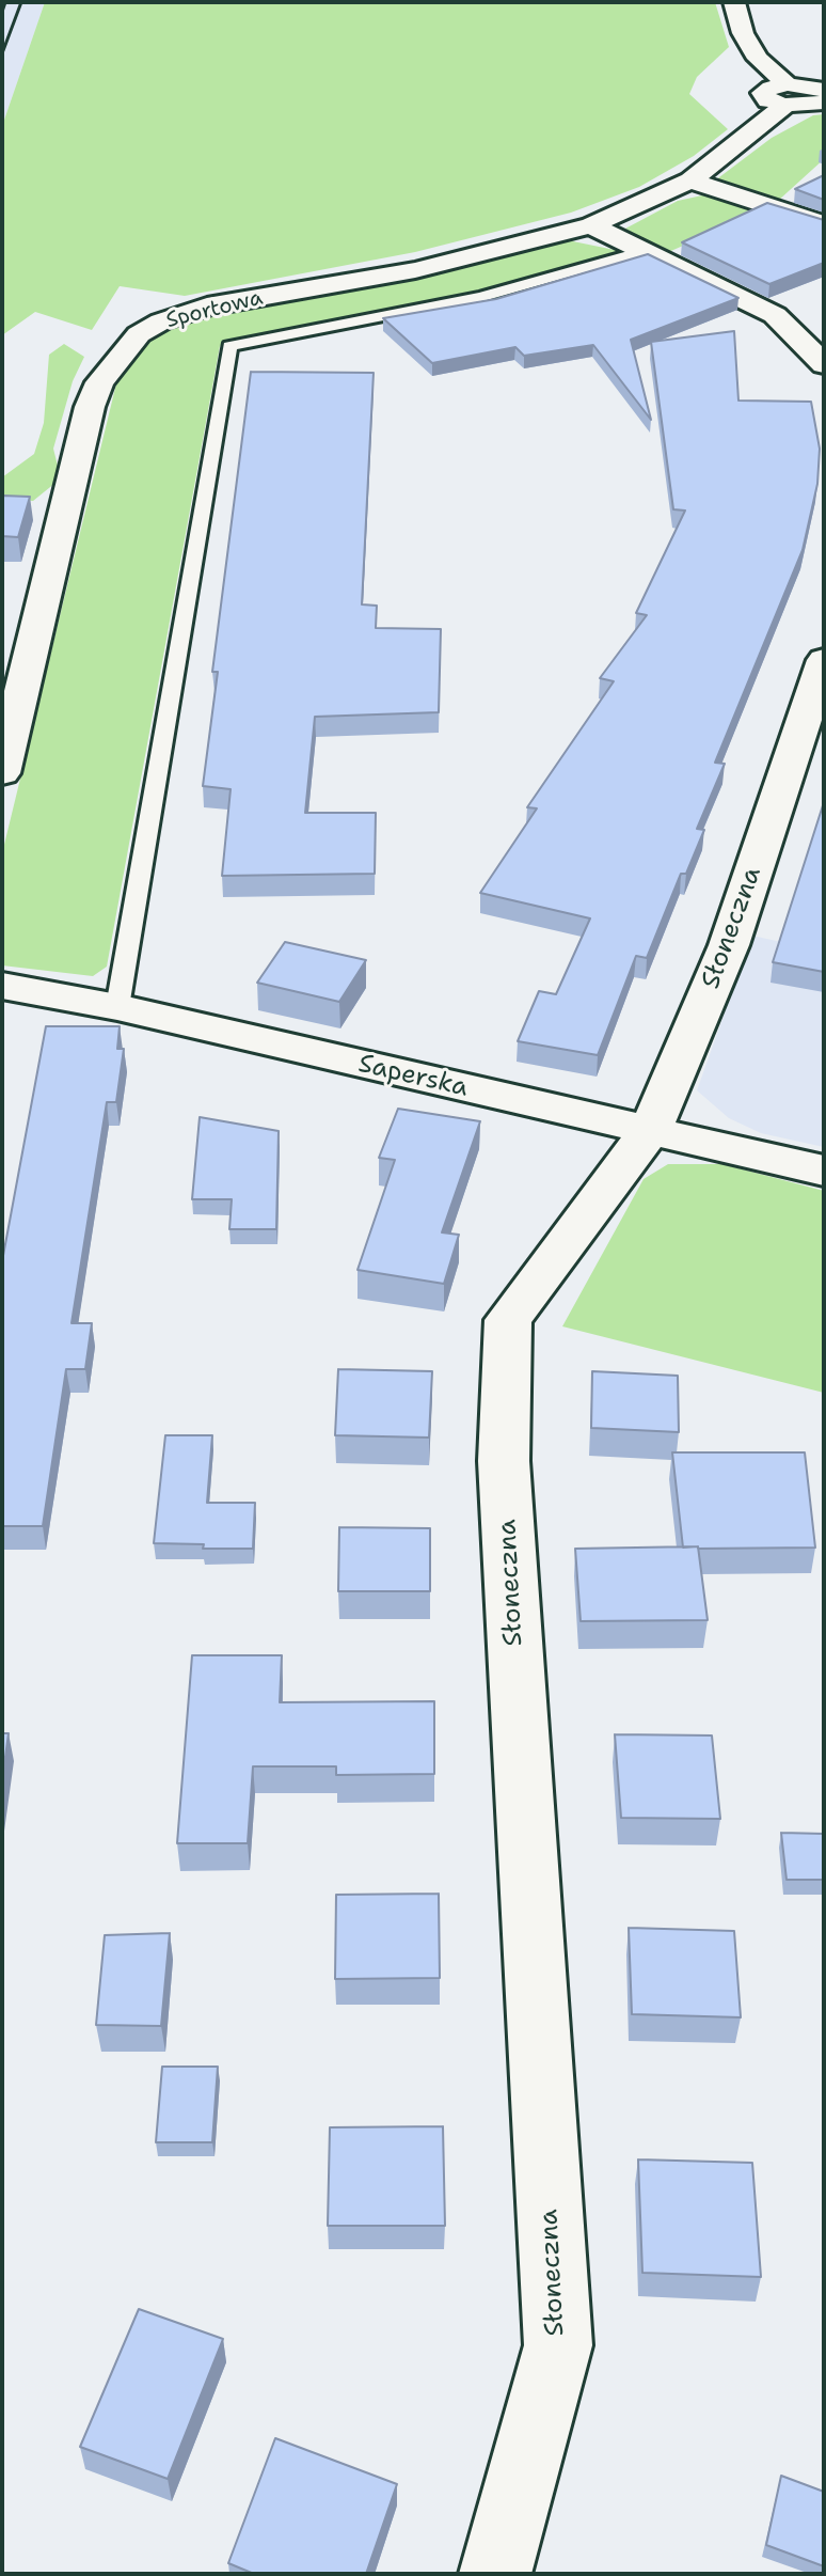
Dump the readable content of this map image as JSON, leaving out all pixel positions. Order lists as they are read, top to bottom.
{
  "streets": {
    "street": ["Sportowa", "Słoneczna", "Saperska"]
  },
  "crossings": [
    ["Słoneczna", "Saperska"]
  ]
}
